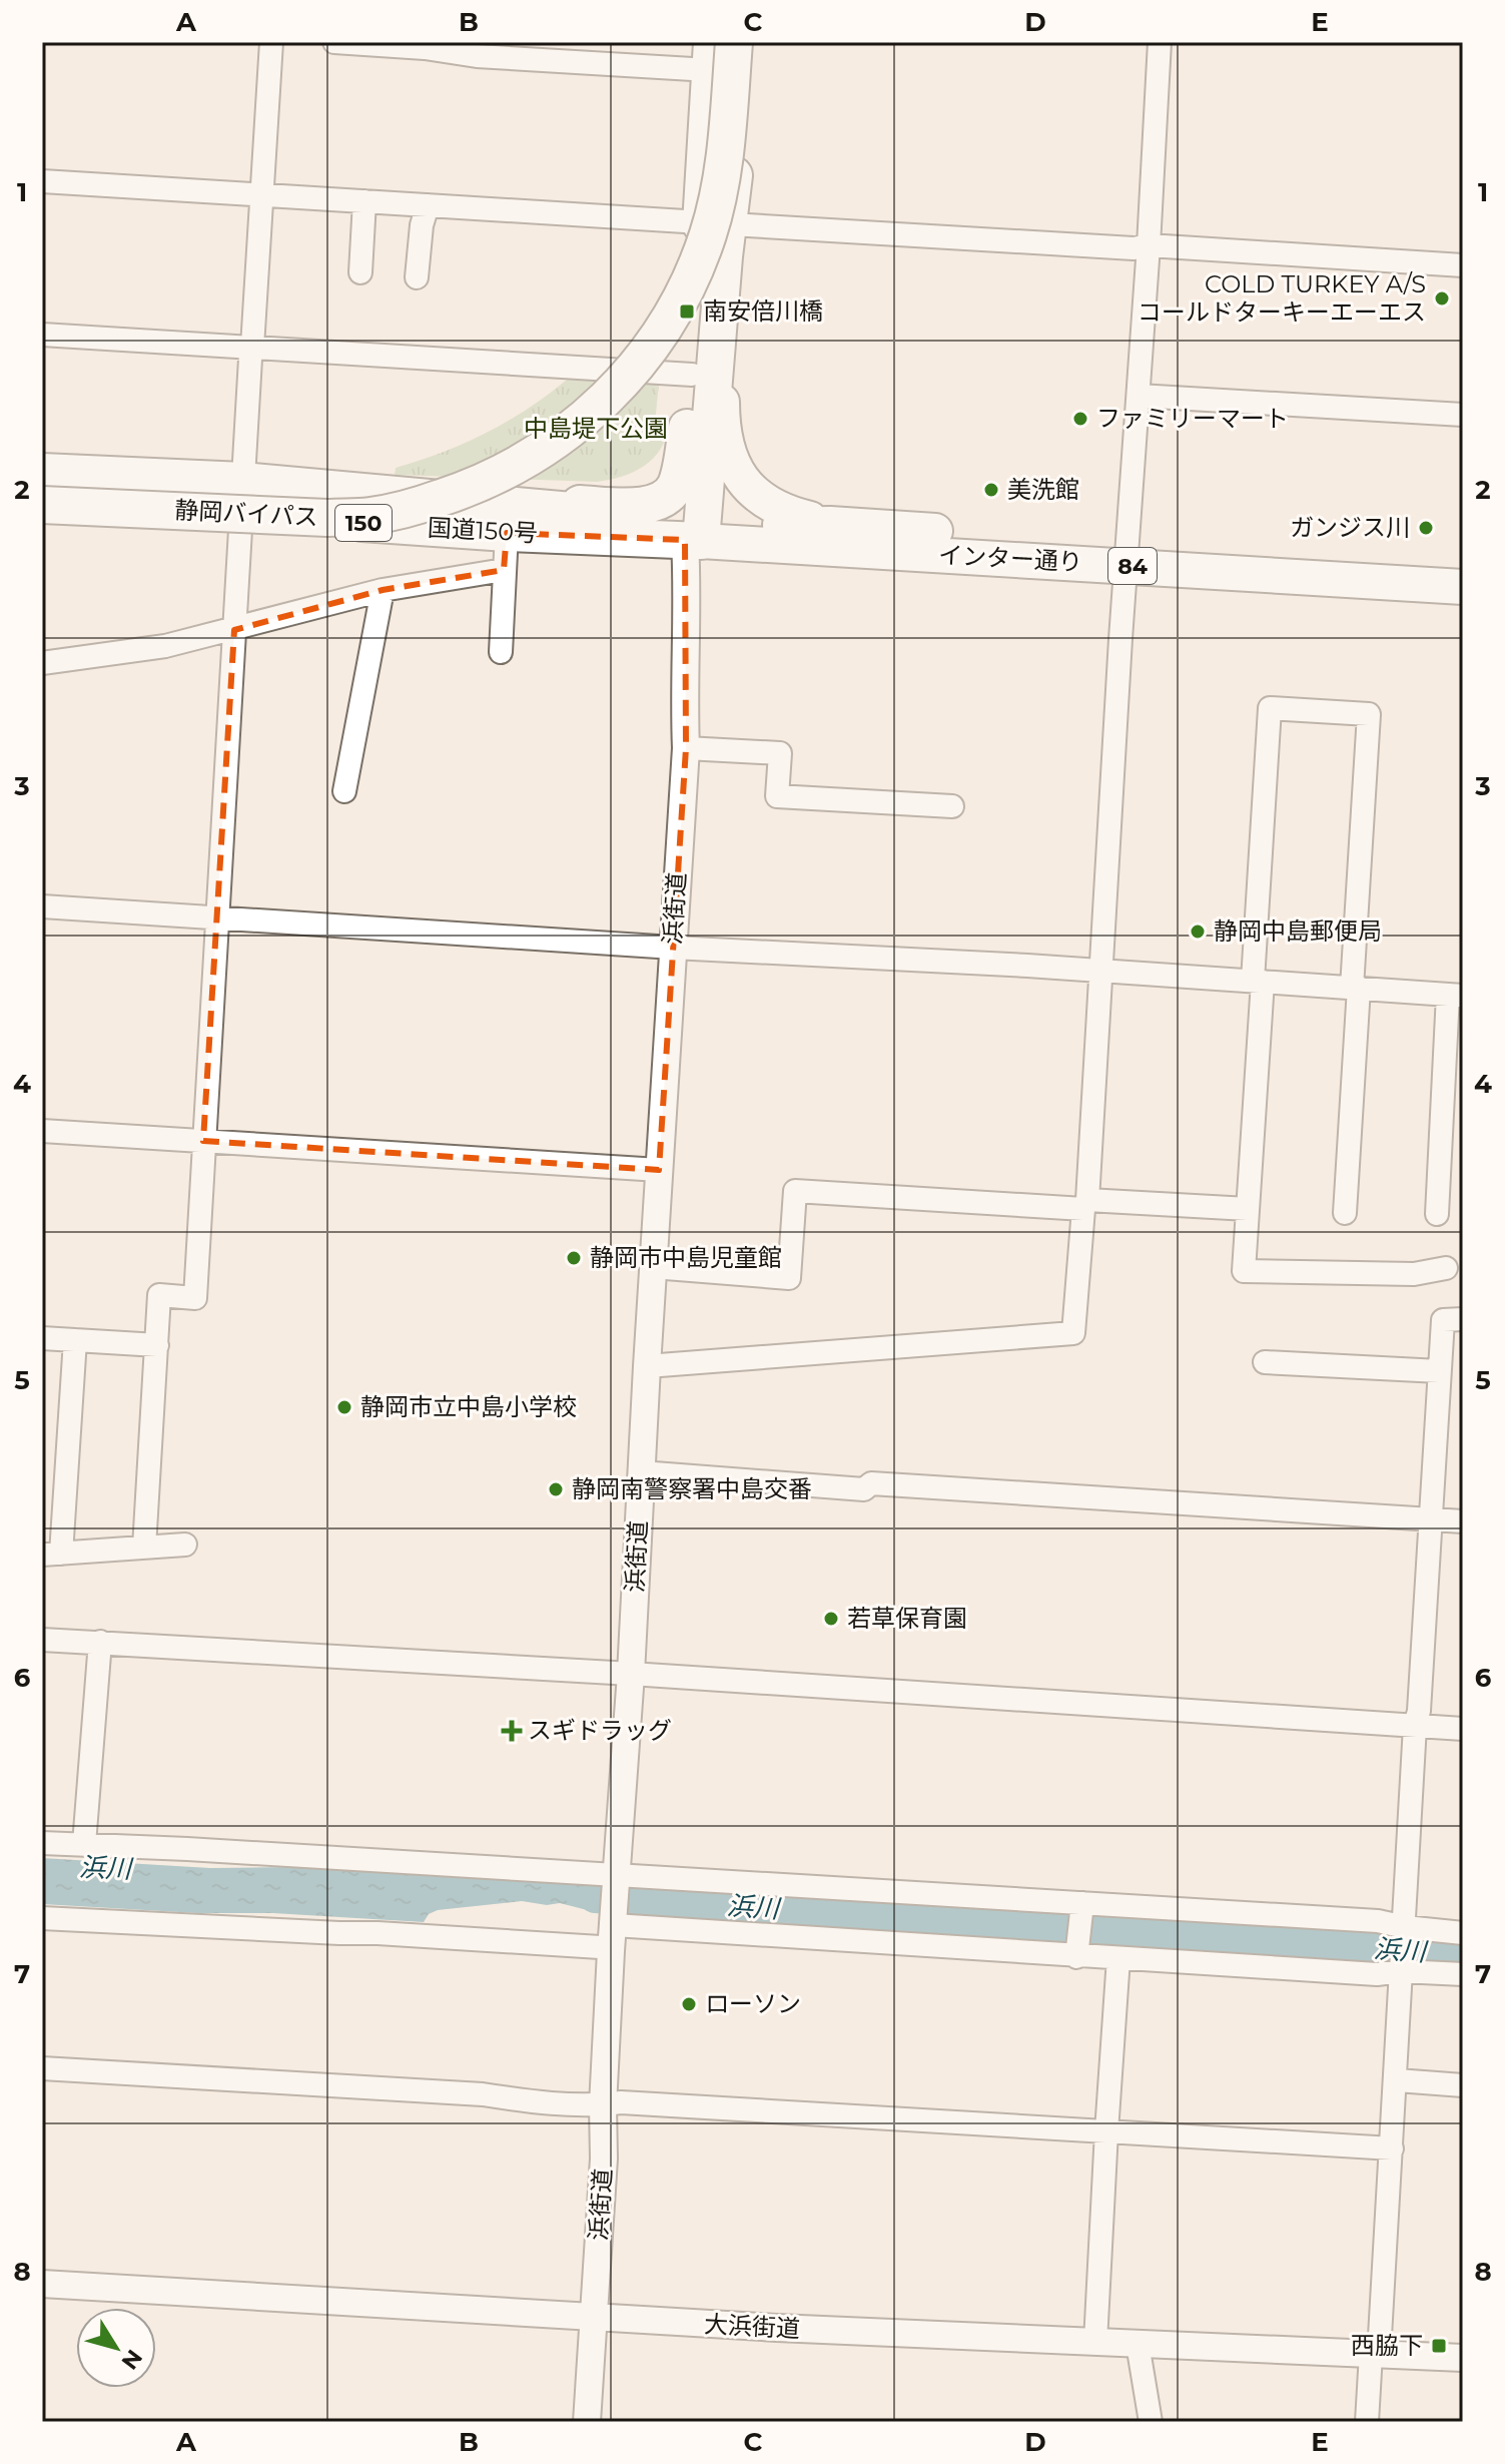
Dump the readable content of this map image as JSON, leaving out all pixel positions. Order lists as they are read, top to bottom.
{
  "streets": {
    "highway": ["静岡バイパス", "150", "国道150号"],
    "main road": ["インター通り", "84"],
    "street": ["浜街道", "大浜街道"]
  },
  "crossings": [
    ["静岡バイパス", "国道150号"],
    ["国道150号", "インター通り"],
    ["国道150号", "浜街道"],
    ["インター通り", "浜街道"],
    ["浜街道", "大浜街道"]
  ],
  "water": ["浜川"],
  "parks": ["中島堤下公園"],
  "places": {
    "other": [
      "COLD TURKEY A/S コールドターキーエーエス",
      "ファミリーマート",
      "美洗館",
      "ガンジス川",
      "静岡中島郵便局",
      "静岡市中島児童館",
      "静岡市立中島小学校",
      "静岡南警察署中島交番",
      "若草保育園",
      "ローソン"
    ],
    "transit": ["南安倍川橋", "西脇下"],
    "health": ["スギドラッグ"]
  },
  "north": "bottom right",
  "grid": {
    "columns": [
      "A",
      "B",
      "C",
      "D",
      "E"
    ],
    "rows": [
      "1",
      "2",
      "3",
      "4",
      "5",
      "6",
      "7",
      "8"
    ]
  }
}
